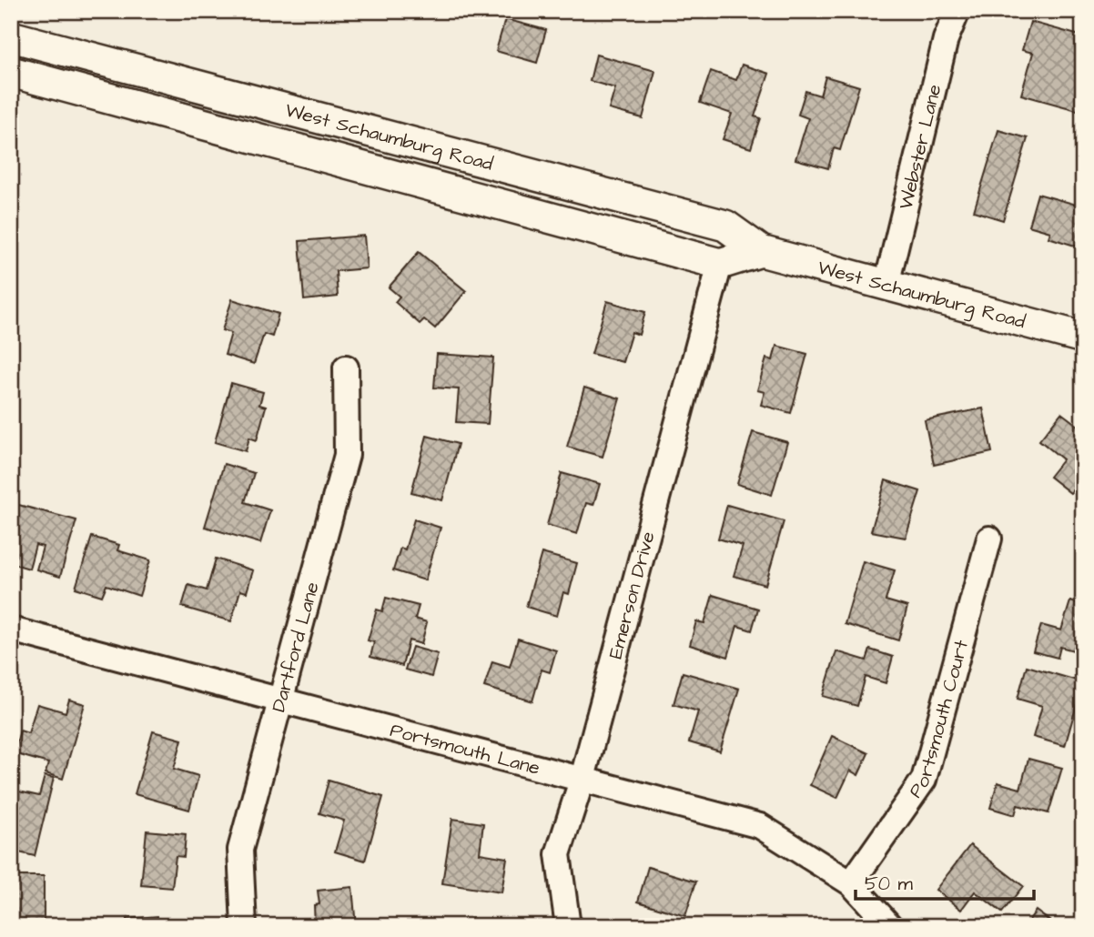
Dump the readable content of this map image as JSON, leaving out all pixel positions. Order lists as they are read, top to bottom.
{
  "streets": {
    "main road": ["West Schaumburg Road"],
    "street": [
      "Webster Lane",
      "Emerson Drive",
      "Dartford Lane",
      "Portsmouth Court",
      "Portsmouth Lane"
    ]
  },
  "crossings": [
    ["West Schaumburg Road", "Webster Lane"],
    ["West Schaumburg Road", "Emerson Drive"],
    ["Emerson Drive", "Portsmouth Lane"],
    ["Dartford Lane", "Portsmouth Lane"],
    ["Portsmouth Court", "Portsmouth Lane"]
  ],
  "scale_bar": "50 m"
}
